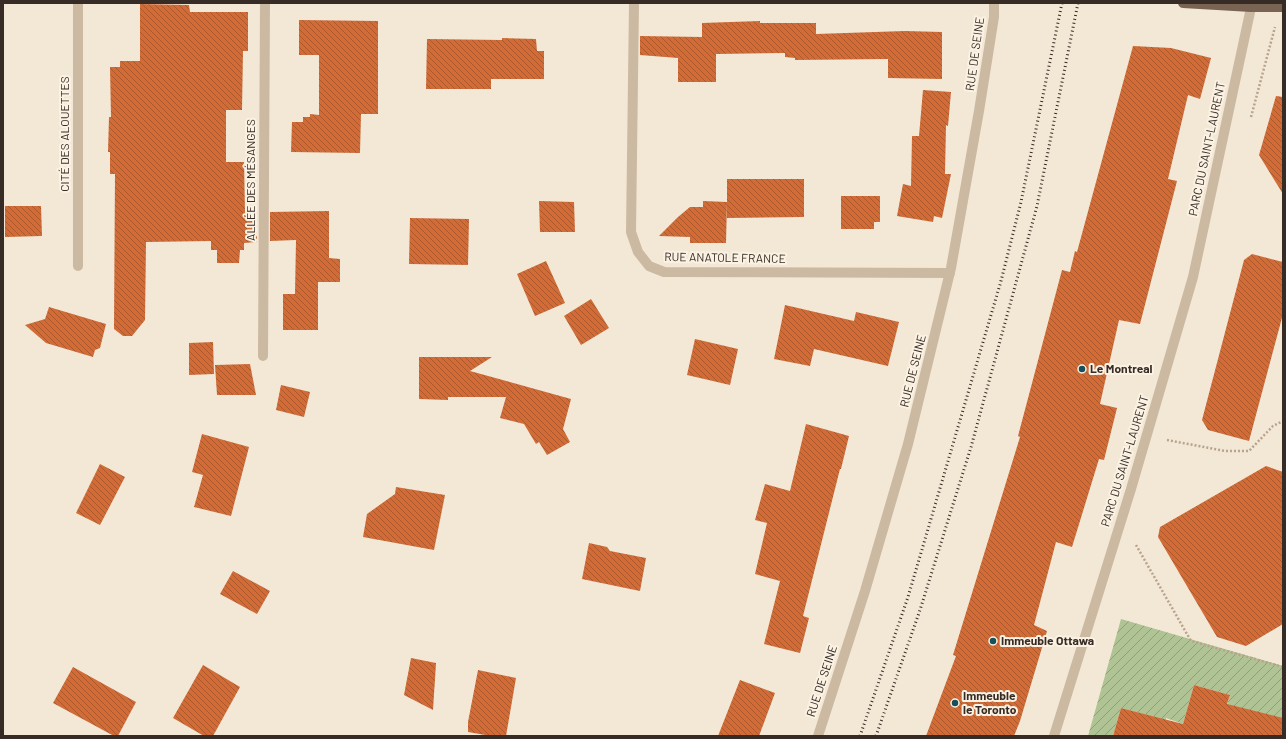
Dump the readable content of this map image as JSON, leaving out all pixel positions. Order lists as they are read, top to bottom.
{
  "streets": {
    "street": [
      "RUE DE SEINE",
      "CITÉ DES ALOUETTES",
      "PARC DU SAINT-LAURENT",
      "ALLÉE DES MÉSANGES",
      "RUE ANATOLE FRANCE"
    ]
  },
  "crossings": [
    ["RUE DE SEINE", "RUE ANATOLE FRANCE"]
  ],
  "places": ["Le Montreal", "Immeuble Ottawa", "Immeuble le Toronto"]
}
